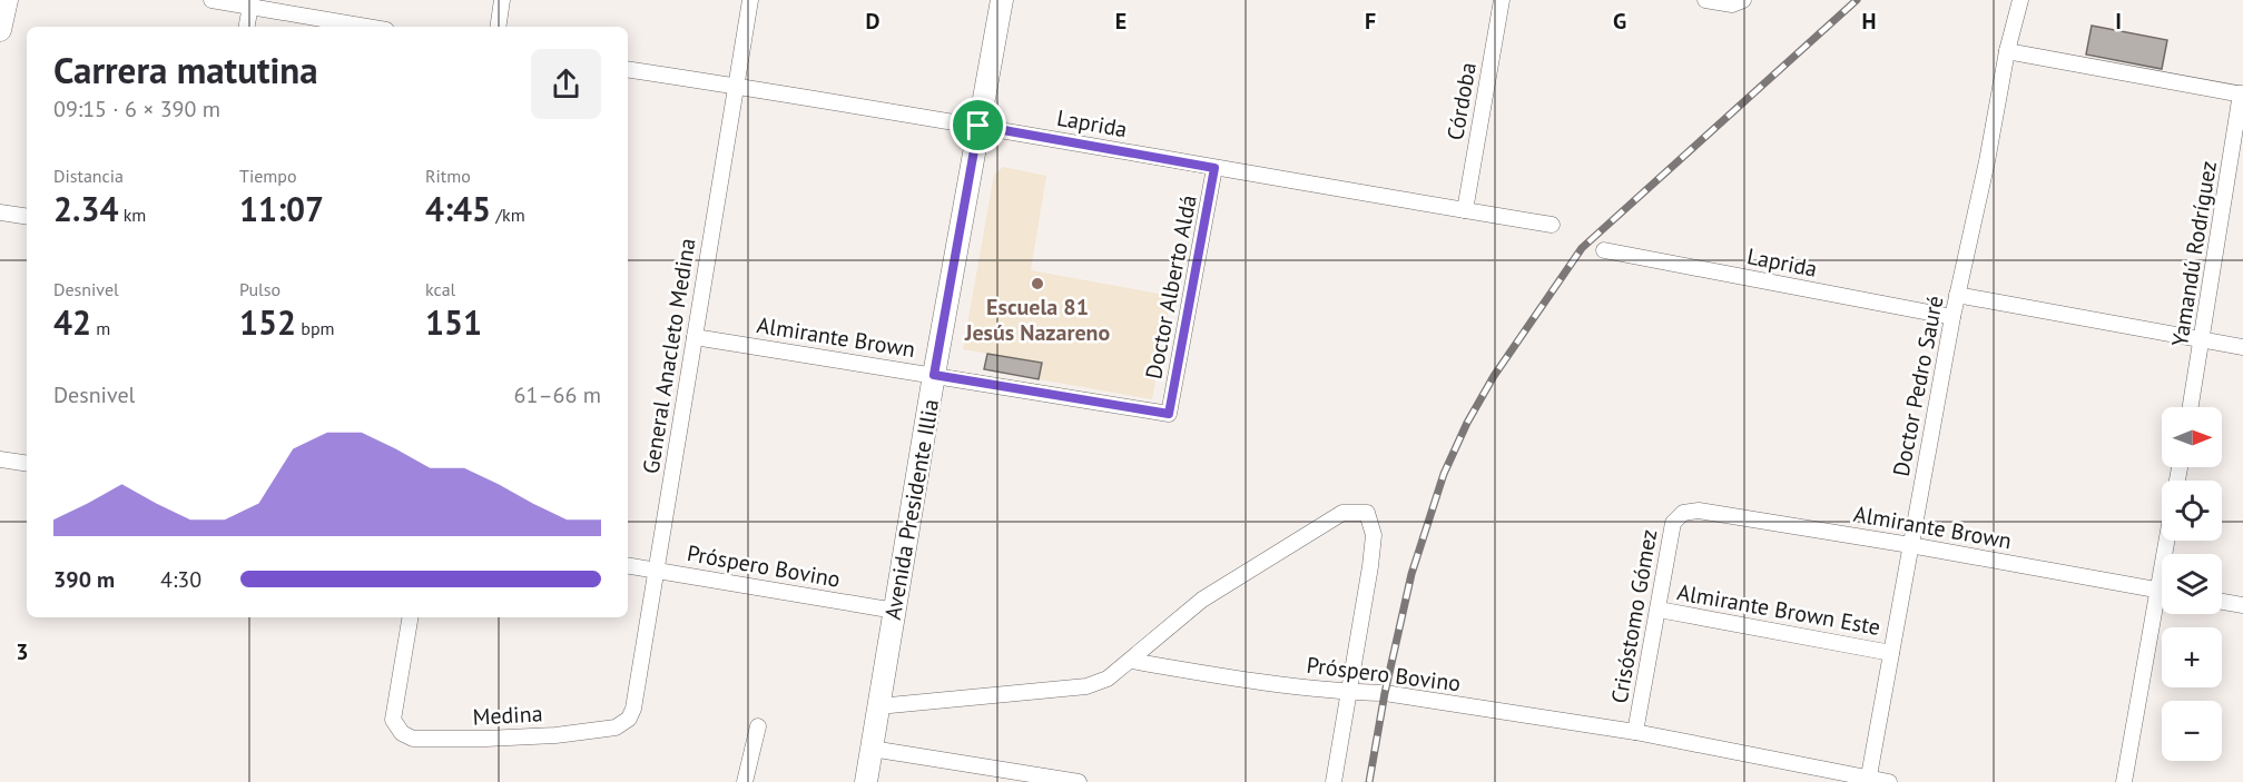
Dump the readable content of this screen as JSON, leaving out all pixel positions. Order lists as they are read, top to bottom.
{
  "streets": {
    "main road": ["Avenida Presidente Illia"],
    "street": [
      "Córdoba",
      "Laprida",
      "Yamandú Rodríguez",
      "Doctor Alberto Aldá",
      "Almirante Brown",
      "General Anacleto Medina",
      "Doctor Pedro Sauré",
      "Próspero Bovino",
      "Almirante Brown Este",
      "Crisóstomo Gómez",
      "Medina"
    ]
  },
  "crossings": [
    ["Córdoba", "Laprida"],
    ["Laprida", "Doctor Alberto Aldá"],
    ["Laprida", "General Anacleto Medina"],
    ["Laprida", "Doctor Pedro Sauré"],
    ["Laprida", "Avenida Presidente Illia"],
    ["Doctor Alberto Aldá", "Almirante Brown"],
    ["Almirante Brown", "General Anacleto Medina"],
    ["Almirante Brown", "Doctor Pedro Sauré"],
    ["Almirante Brown", "Avenida Presidente Illia"],
    ["Almirante Brown", "Crisóstomo Gómez"],
    ["General Anacleto Medina", "Próspero Bovino"],
    ["General Anacleto Medina", "Medina"],
    ["Doctor Pedro Sauré", "Próspero Bovino"],
    ["Doctor Pedro Sauré", "Almirante Brown Este"],
    ["Avenida Presidente Illia", "Próspero Bovino"],
    ["Próspero Bovino", "Crisóstomo Gómez"],
    ["Almirante Brown Este", "Crisóstomo Gómez"]
  ],
  "places": ["Escuela 81 Jesús Nazareno"],
  "north": "right",
  "page": {
    "heading": ["Carrera matutina", "09:15 · 6 × 390 m"],
    "stats": [
      ["Distancia", "2.34 km"],
      ["Tiempo", "11:07"],
      ["Ritmo", "4:45 /km"],
      ["Desnivel", "42 m"],
      ["Pulso", "152 bpm"],
      ["kcal", "151"]
    ],
    "chart": ["Desnivel", "61–66 m"],
    "map_buttons": ["+", "−"],
    "list": [
      {
        "name": "390 m",
        "note": "4:30"
      }
    ]
  },
  "grid": {
    "columns": [
      "D",
      "E",
      "F",
      "G",
      "H",
      "I"
    ],
    "rows": ["3"]
  }
}
